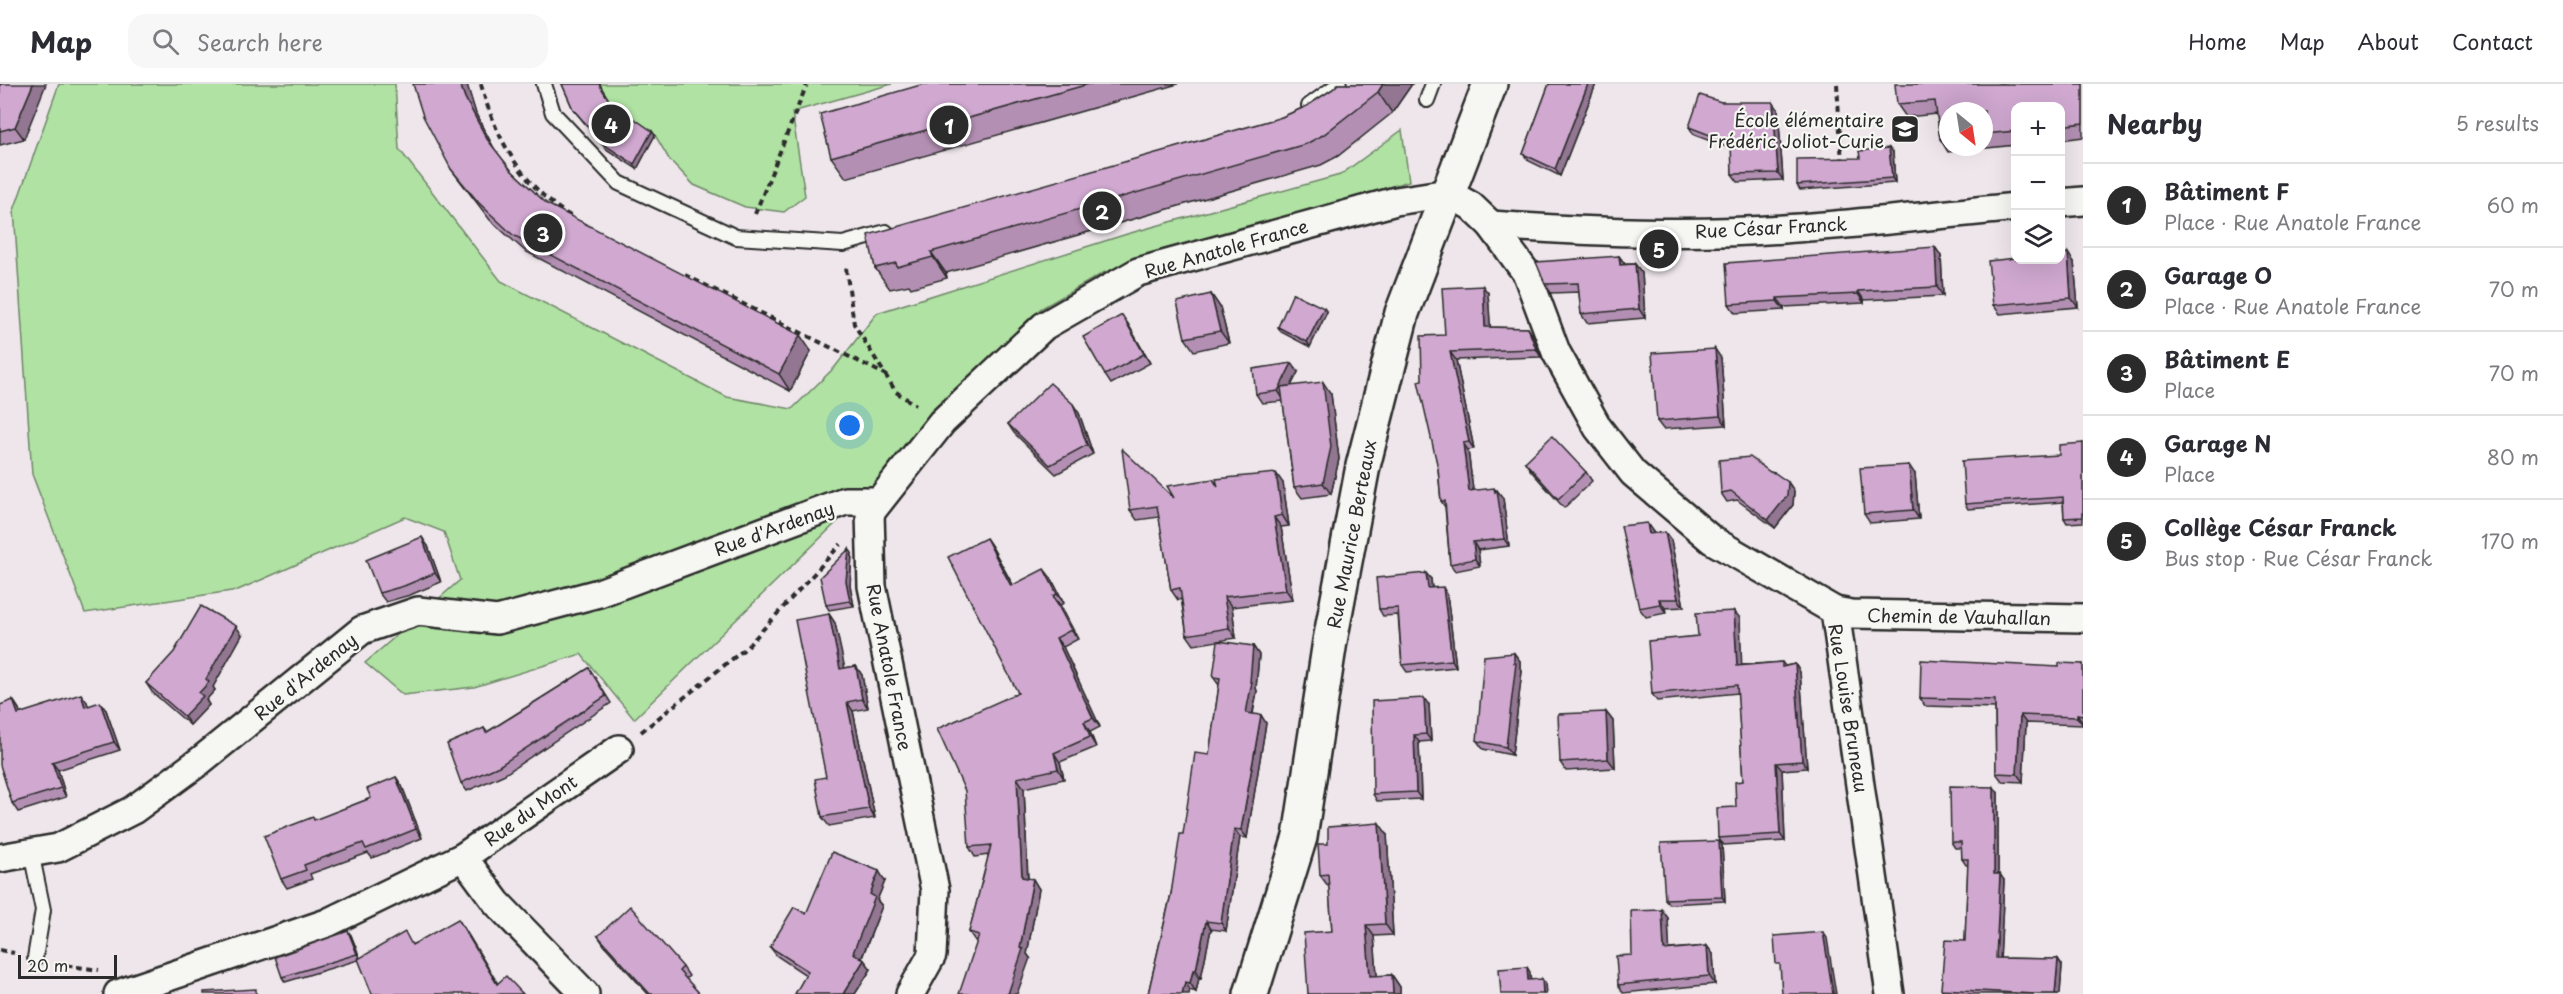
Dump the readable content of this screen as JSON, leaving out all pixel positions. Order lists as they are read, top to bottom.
{
  "streets": {
    "main road": ["Rue Maurice Berteaux"],
    "street": [
      "Rue César Franck",
      "Rue Anatole France",
      "Rue d'Ardenay",
      "Chemin de Vauhallan",
      "Rue Louise Bruneau",
      "Rue du Mont"
    ]
  },
  "crossings": [
    ["Rue César Franck", "Rue Louise Bruneau"],
    ["Rue Anatole France", "Rue d'Ardenay"],
    ["Rue Anatole France", "Rue Maurice Berteaux"],
    ["Rue Anatole France", "Rue Louise Bruneau"],
    ["Rue Maurice Berteaux", "Rue Louise Bruneau"],
    ["Chemin de Vauhallan", "Rue Louise Bruneau"]
  ],
  "places": {
    "school or university": ["École élémentaire Frédéric Joliot-Curie"]
  },
  "scale_bar": "20 m",
  "north": "bottom right",
  "page": {
    "header": "Map",
    "search": "Search here",
    "nav": [
      "Home",
      "Map",
      "About",
      "Contact"
    ],
    "heading": ["Nearby", "5 results"],
    "map_buttons": ["+", "−"],
    "pins": [
      "4",
      "1",
      "2",
      "3",
      "5"
    ],
    "list": [
      {
        "mark": "1",
        "name": "Bâtiment F",
        "note": "Place · Rue Anatole France",
        "value": "60 m"
      },
      {
        "mark": "2",
        "name": "Garage O",
        "note": "Place · Rue Anatole France",
        "value": "70 m"
      },
      {
        "mark": "3",
        "name": "Bâtiment E",
        "note": "Place",
        "value": "70 m"
      },
      {
        "mark": "4",
        "name": "Garage N",
        "note": "Place",
        "value": "80 m"
      },
      {
        "mark": "5",
        "name": "Collège César Franck",
        "note": "Bus stop · Rue César Franck",
        "value": "170 m"
      }
    ],
    "scale": "20 m"
  }
}
